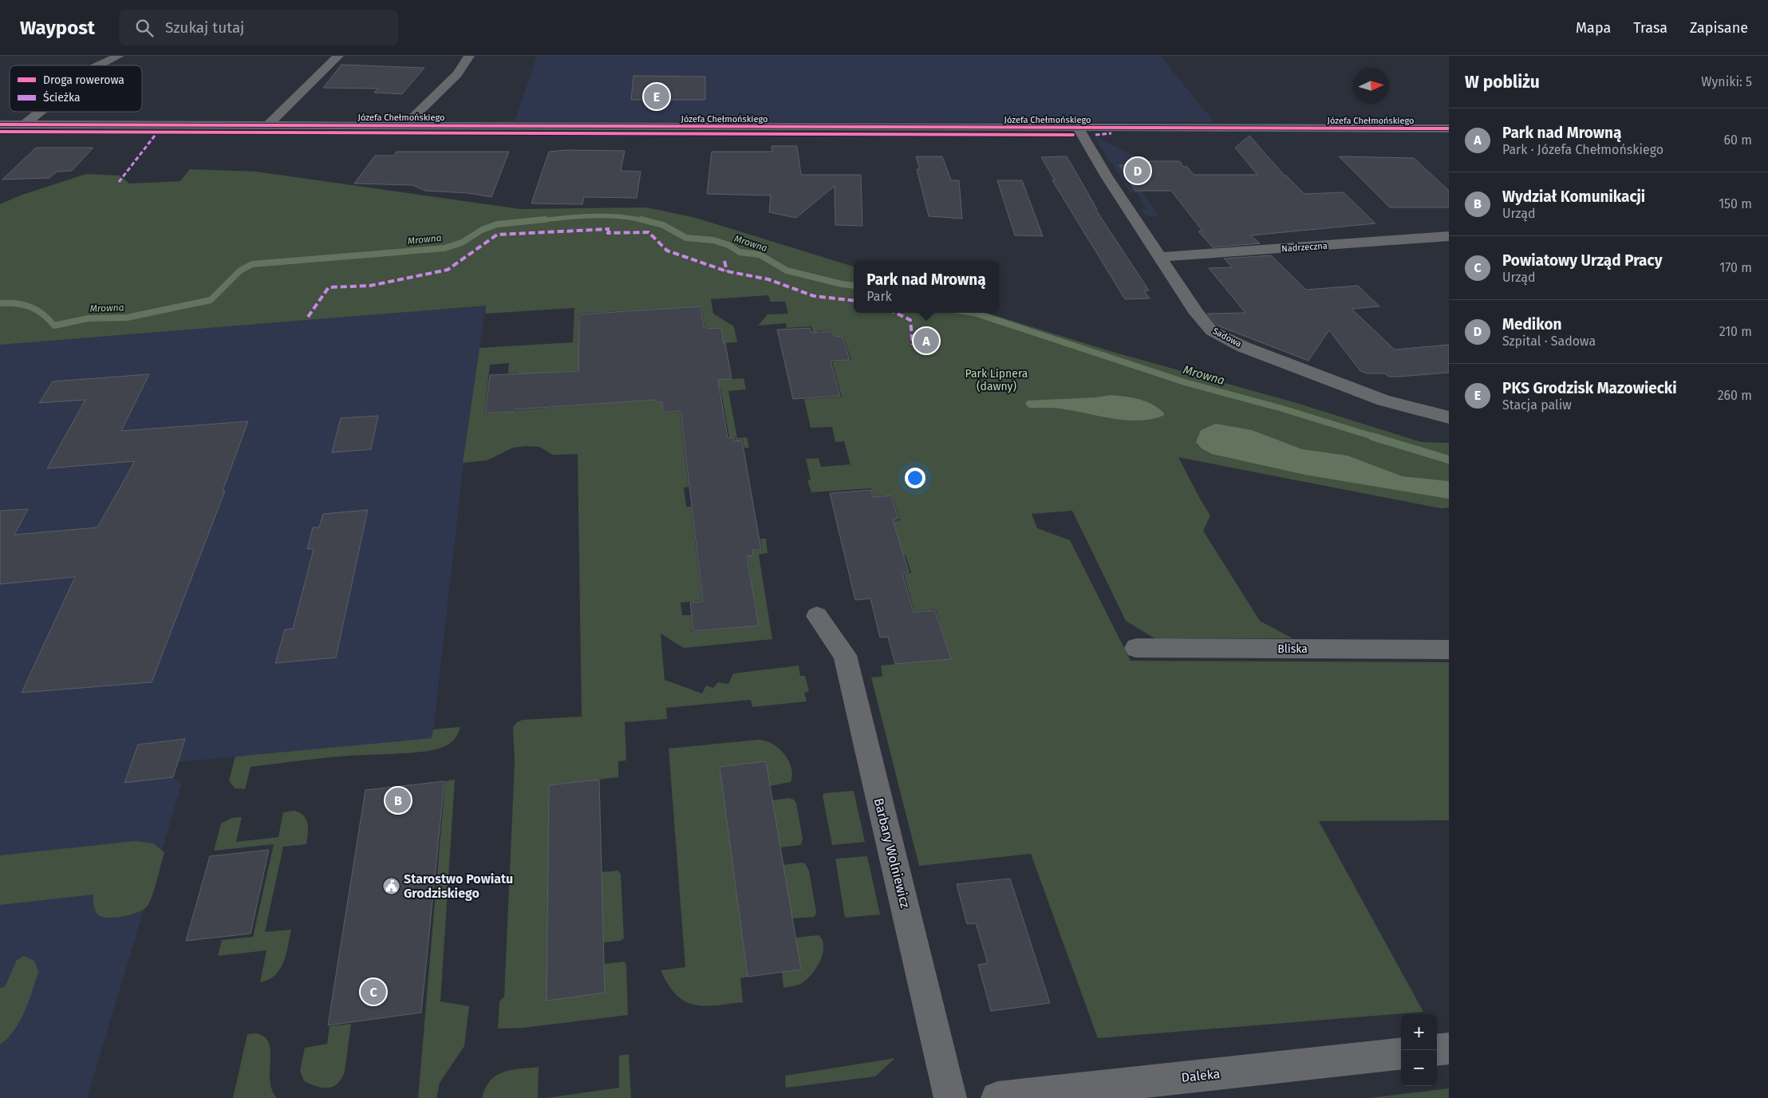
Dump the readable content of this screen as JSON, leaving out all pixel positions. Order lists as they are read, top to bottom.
{
  "streets": {
    "street": [
      "Józefa Chełmońskiego",
      "Nadrzeczna",
      "Sadowa",
      "Bliska",
      "Barbary Wolniewicz",
      "Daleka"
    ]
  },
  "crossings": [
    ["Józefa Chełmońskiego", "Sadowa"],
    ["Nadrzeczna", "Sadowa"]
  ],
  "water": ["Mrowna"],
  "parks": ["Park Lipnera (dawny)"],
  "places": {
    "public building": ["Starostwo Powiatu Grodziskiego"]
  },
  "legend": ["Droga rowerowa", "Ścieżka"],
  "north": "right",
  "page": {
    "header": "Waypost",
    "search": "Szukaj tutaj",
    "nav": ["Mapa", "Trasa", "Zapisane"],
    "heading": ["W pobliżu", "Wyniki: 5"],
    "pins": [
      "E",
      "D",
      "A",
      "B",
      "C"
    ],
    "list": [
      {
        "mark": "A",
        "name": "Park nad Mrowną",
        "note": "Park · Józefa Chełmońskiego",
        "value": "60 m"
      },
      {
        "mark": "B",
        "name": "Wydział Komunikacji",
        "note": "Urząd",
        "value": "150 m"
      },
      {
        "mark": "C",
        "name": "Powiatowy Urząd Pracy",
        "note": "Urząd",
        "value": "170 m"
      },
      {
        "mark": "D",
        "name": "Medikon",
        "note": "Szpital · Sadowa",
        "value": "210 m"
      },
      {
        "mark": "E",
        "name": "PKS Grodzisk Mazowiecki",
        "note": "Stacja paliw",
        "value": "260 m"
      }
    ],
    "popup": ["Park nad Mrowną", "Park"],
    "map_buttons": ["+", "−"]
  }
}
